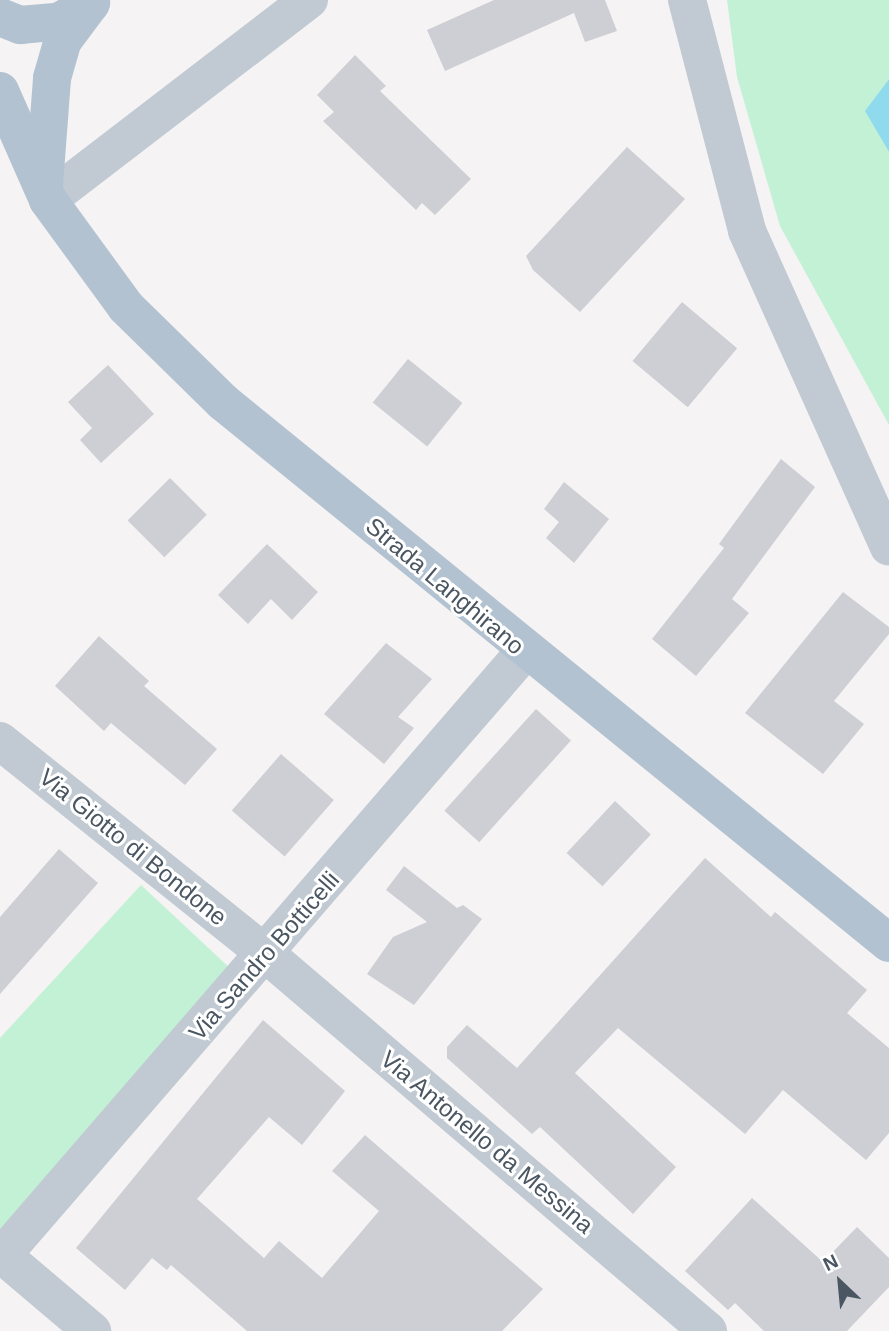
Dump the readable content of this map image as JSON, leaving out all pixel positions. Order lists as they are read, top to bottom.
{
  "streets": {
    "main road": ["Strada Langhirano"],
    "street": ["Via Giotto di Bondone", "Via Sandro Botticelli", "Via Antonello da Messina"]
  },
  "crossings": [
    ["Strada Langhirano", "Via Sandro Botticelli"],
    ["Via Giotto di Bondone", "Via Sandro Botticelli"],
    ["Via Giotto di Bondone", "Via Antonello da Messina"],
    ["Via Sandro Botticelli", "Via Antonello da Messina"]
  ],
  "north": "top left"
}
